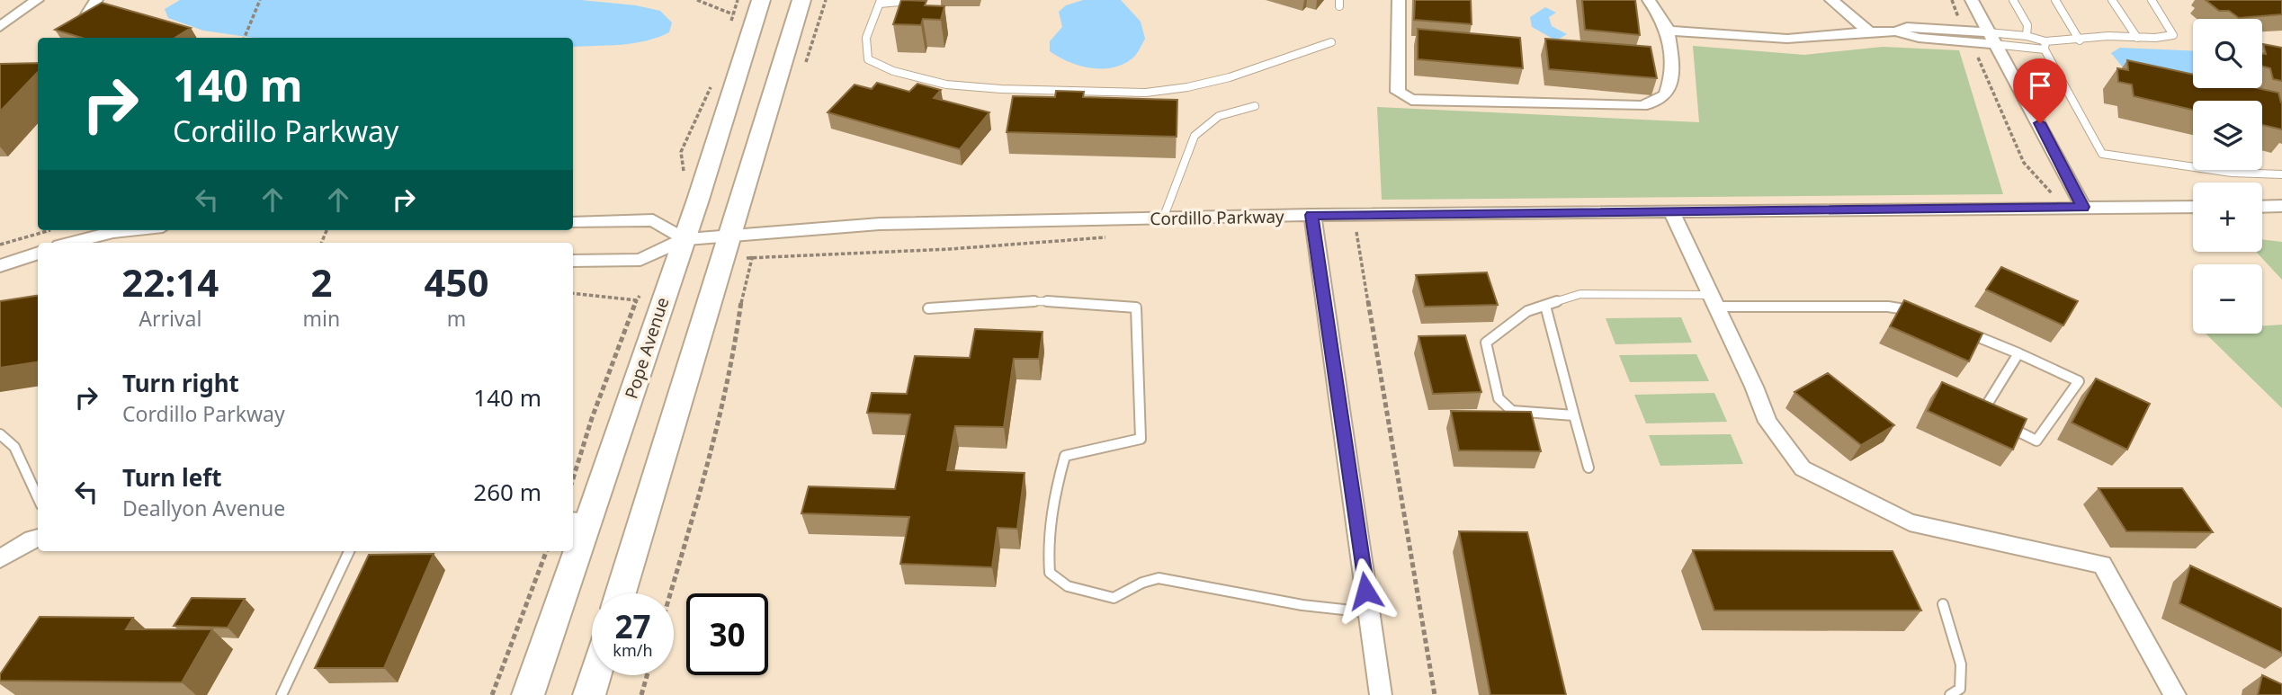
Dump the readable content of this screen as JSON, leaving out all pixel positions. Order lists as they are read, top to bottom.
{
  "streets": {
    "main road": ["Pope Avenue"],
    "street": ["Cordillo Parkway"]
  },
  "crossings": [
    ["Cordillo Parkway", "Pope Avenue"]
  ],
  "page": {
    "map_buttons": ["+", "−"],
    "turn": ["140 m", "Cordillo Parkway"],
    "eta": [
      "22:14",
      "Arrival",
      "2",
      "min",
      "450",
      "m"
    ],
    "list": [
      {
        "name": "Turn right",
        "note": "Cordillo Parkway",
        "value": "140 m"
      },
      {
        "name": "Turn left",
        "note": "Deallyon Avenue",
        "value": "260 m"
      }
    ],
    "speed": "27 km/h",
    "limit": "30"
  }
}
